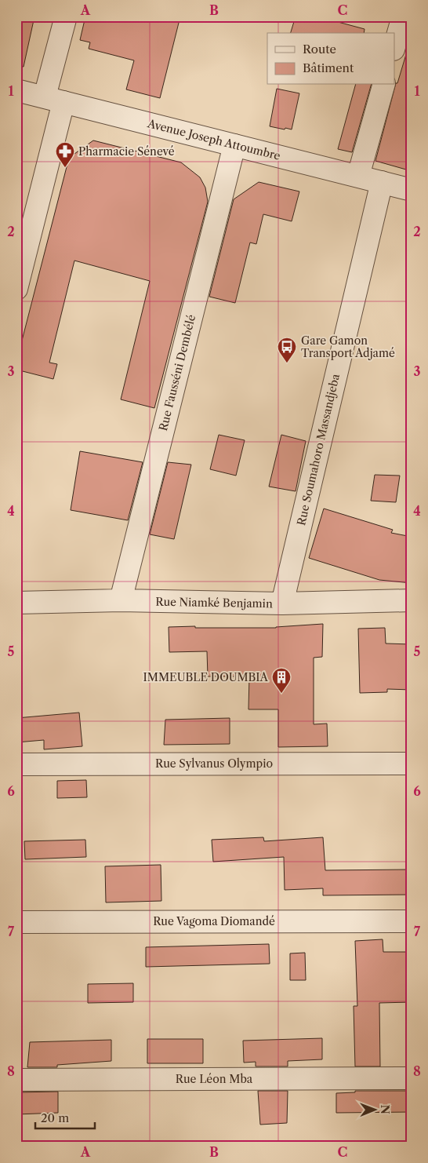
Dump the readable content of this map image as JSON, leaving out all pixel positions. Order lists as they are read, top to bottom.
{
  "streets": {
    "street": [
      "Avenue Joseph Attoumbre",
      "Rue Fausséni Dembélé",
      "Rue Soumahoro Massandjeba",
      "Rue Niamké Benjamin",
      "Rue Sylvanus Olympio",
      "Rue Vagoma Diomandé",
      "Rue Léon Mba"
    ]
  },
  "crossings": [
    ["Avenue Joseph Attoumbre", "Rue Fausséni Dembélé"],
    ["Avenue Joseph Attoumbre", "Rue Soumahoro Massandjeba"],
    ["Rue Fausséni Dembélé", "Rue Niamké Benjamin"],
    ["Rue Soumahoro Massandjeba", "Rue Niamké Benjamin"]
  ],
  "places": {
    "pharmacy": ["Pharmacie Sénevé"],
    "bus stop": ["Gare Gamon Transport Adjamé"],
    "building": ["IMMEUBLE DOUMBIA"]
  },
  "legend": ["Route", "Bâtiment"],
  "scale_bar": "20 m",
  "north": "right",
  "grid": {
    "columns": ["A", "B", "C"],
    "rows": [
      "1",
      "2",
      "3",
      "4",
      "5",
      "6",
      "7",
      "8"
    ]
  }
}
